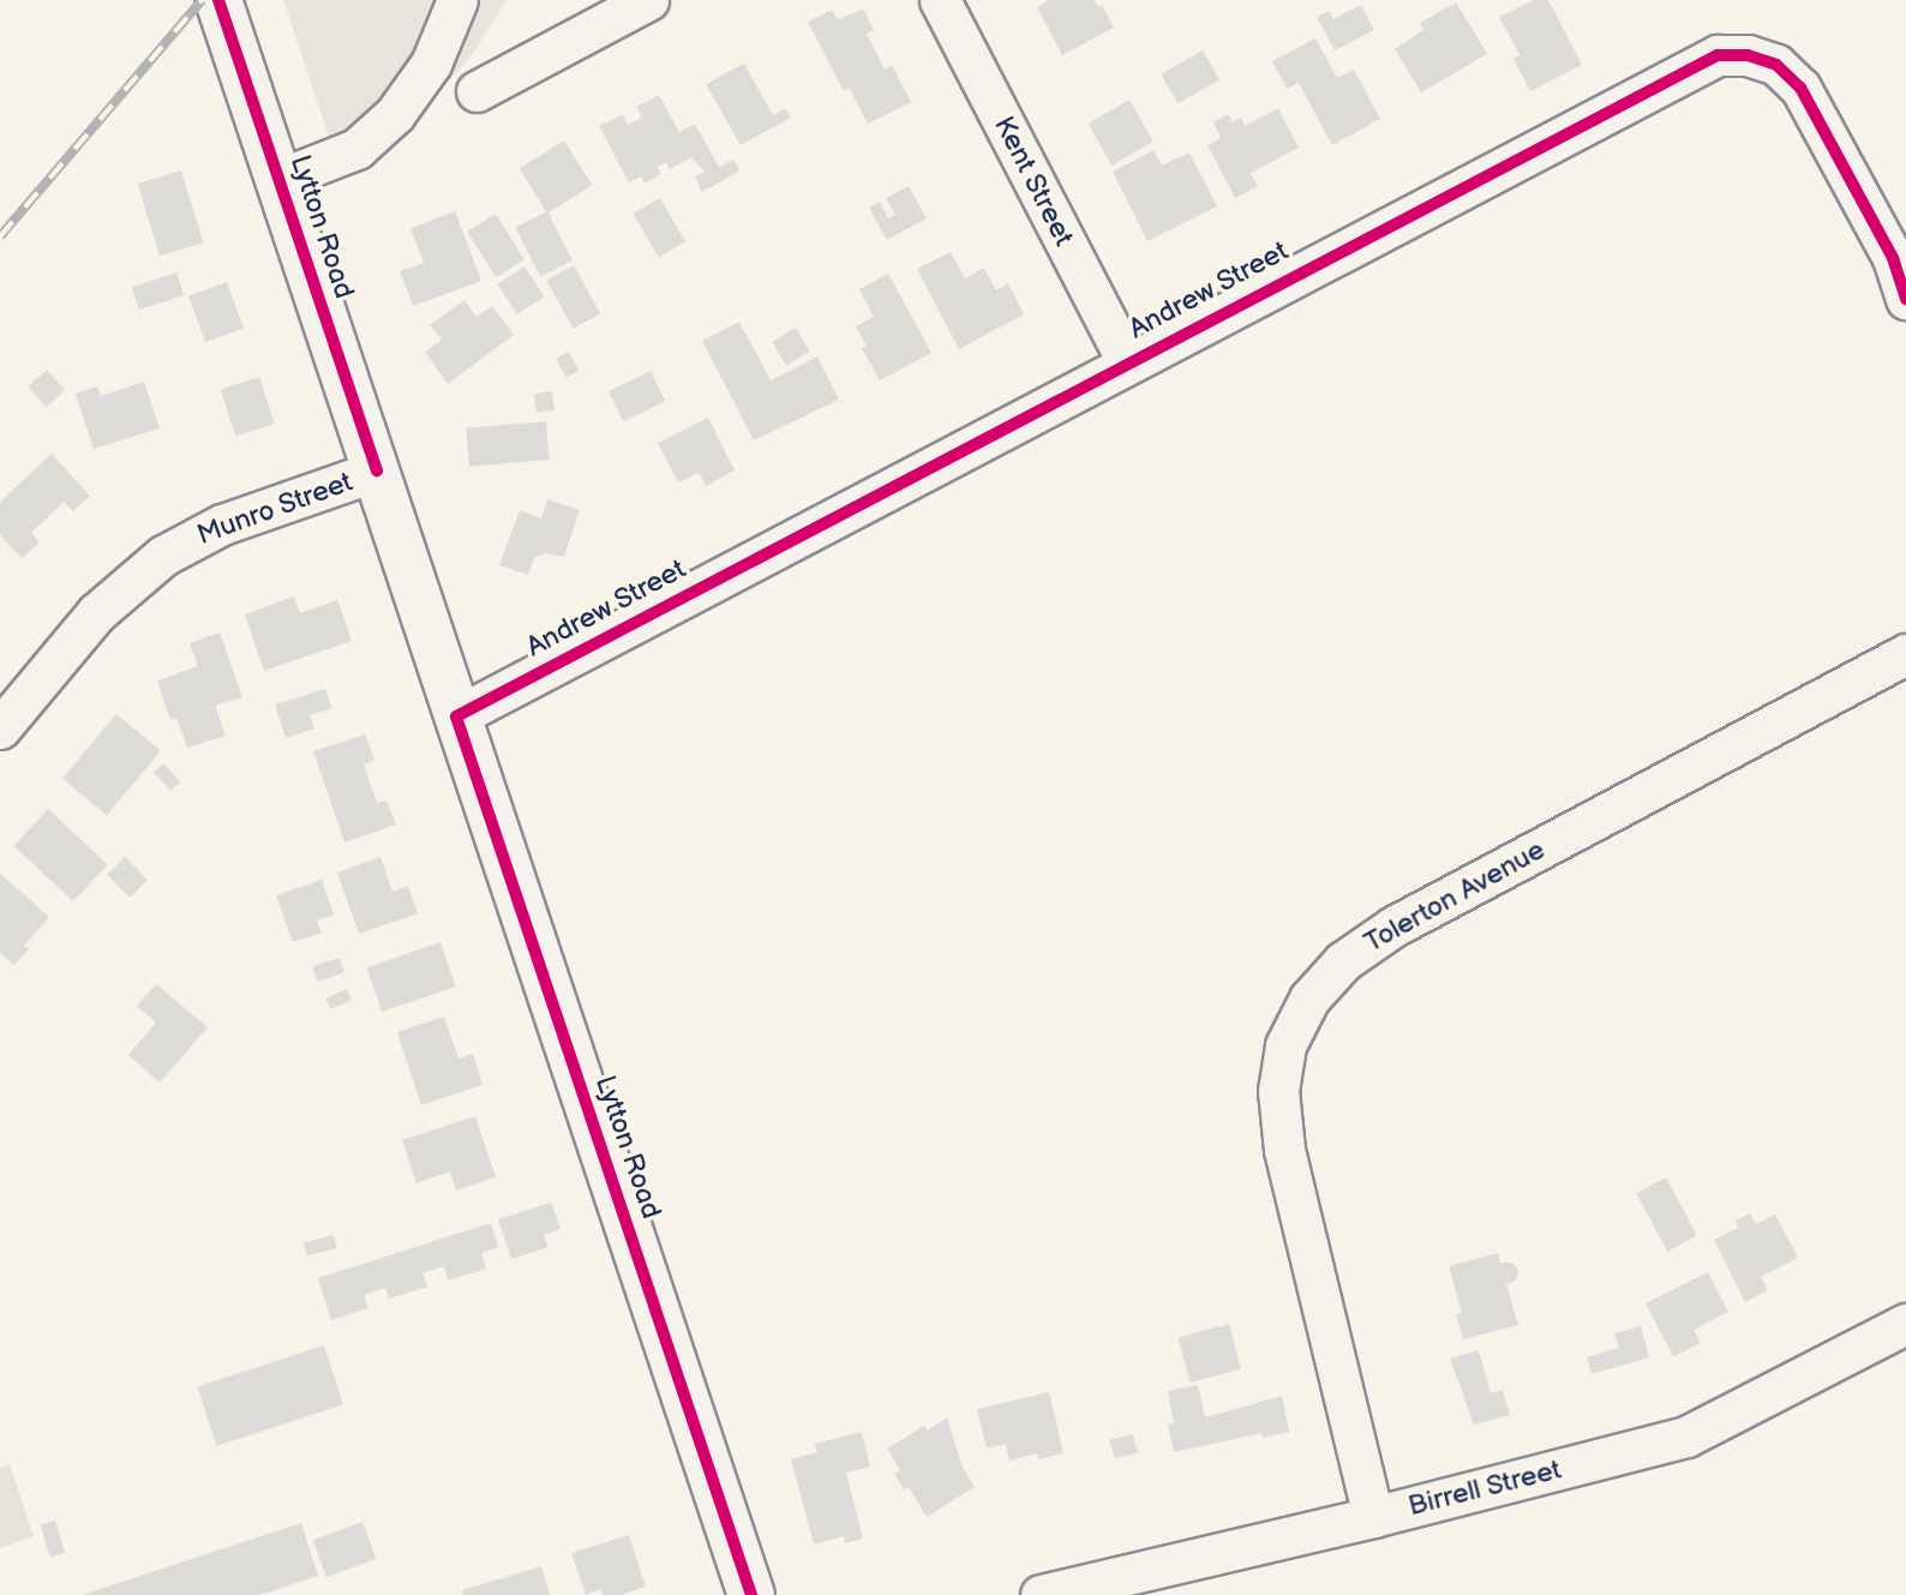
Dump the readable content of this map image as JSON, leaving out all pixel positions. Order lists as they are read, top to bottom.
{
  "streets": {
    "main road": ["Lytton Road"],
    "street": [
      "Kent Street",
      "Andrew Street",
      "Munro Street",
      "Tolerton Avenue",
      "Birrell Street"
    ]
  },
  "crossings": [
    ["Kent Street", "Andrew Street"],
    ["Lytton Road", "Andrew Street"],
    ["Lytton Road", "Munro Street"],
    ["Tolerton Avenue", "Birrell Street"]
  ]
}
